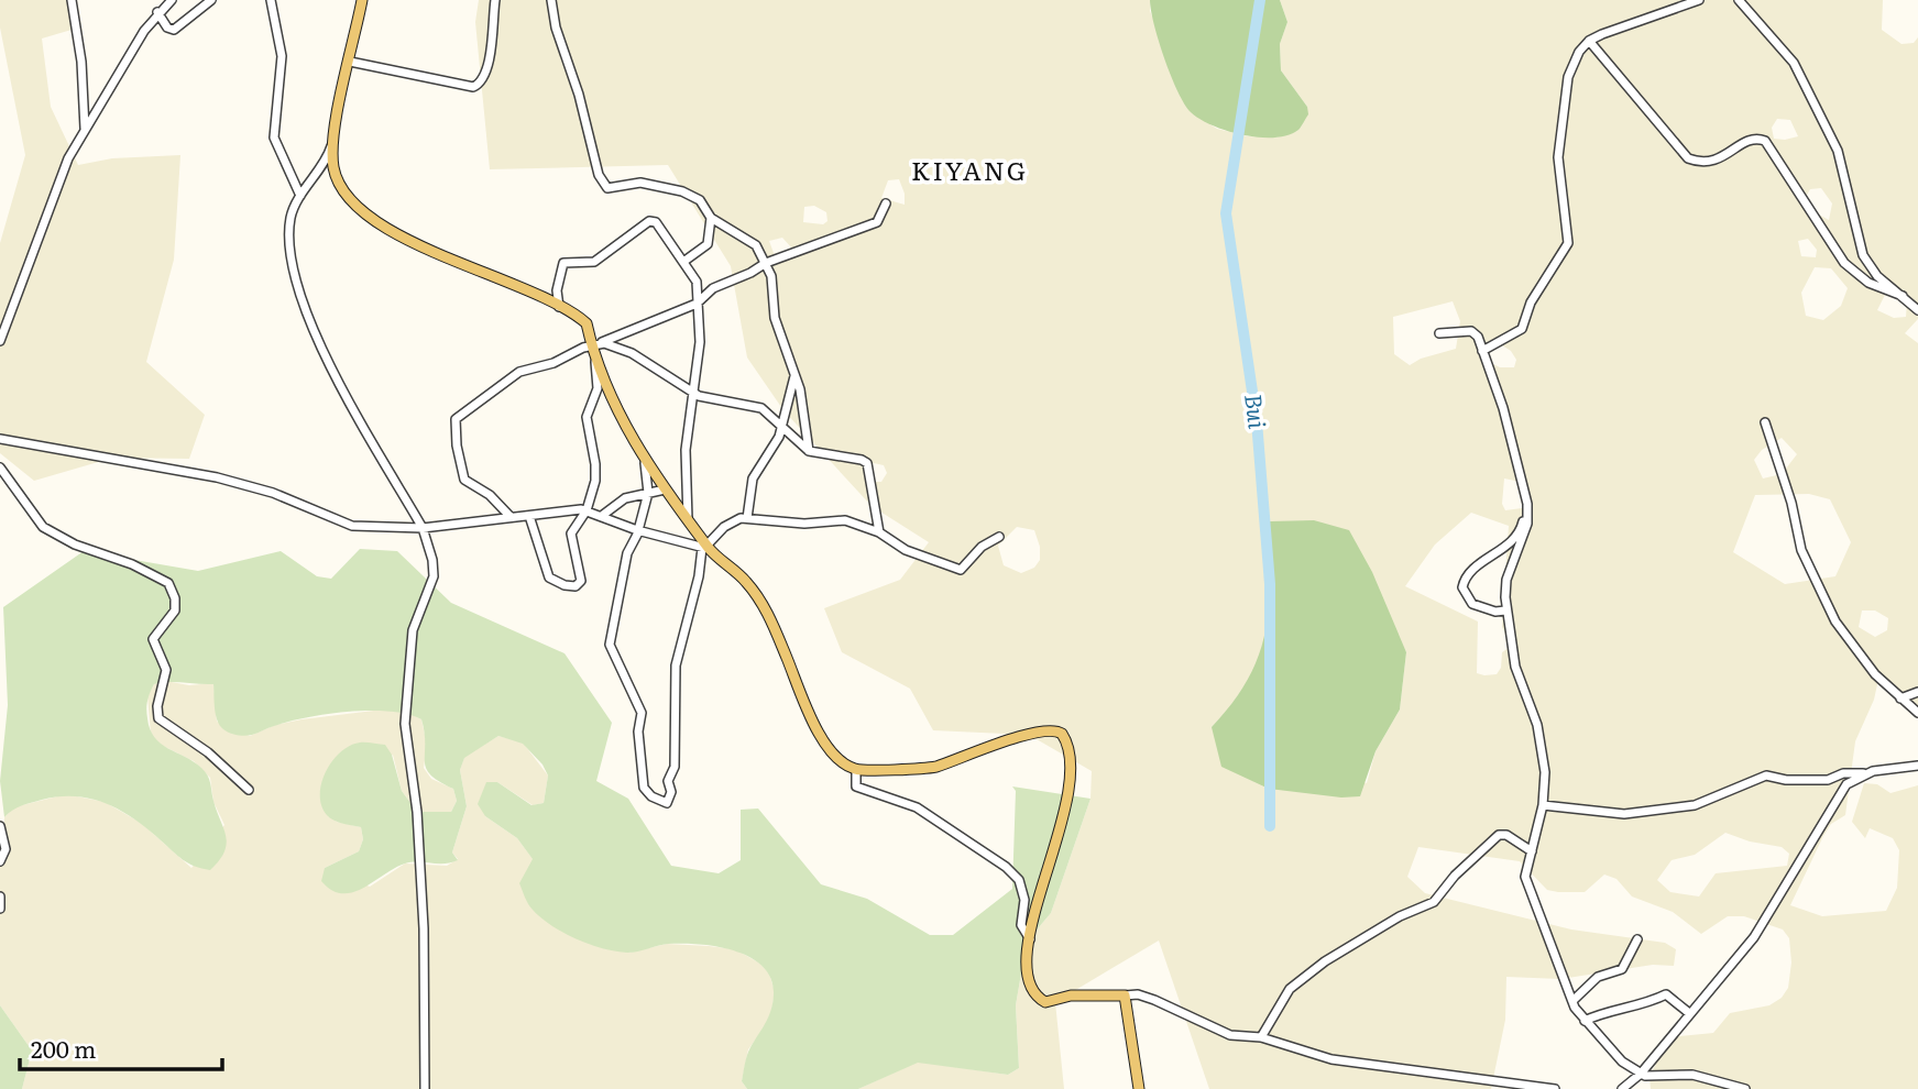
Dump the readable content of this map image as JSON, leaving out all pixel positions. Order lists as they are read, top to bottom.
{
  "districts": ["KIYANG"],
  "water": ["Bui"],
  "scale_bar": "200 m"
}
